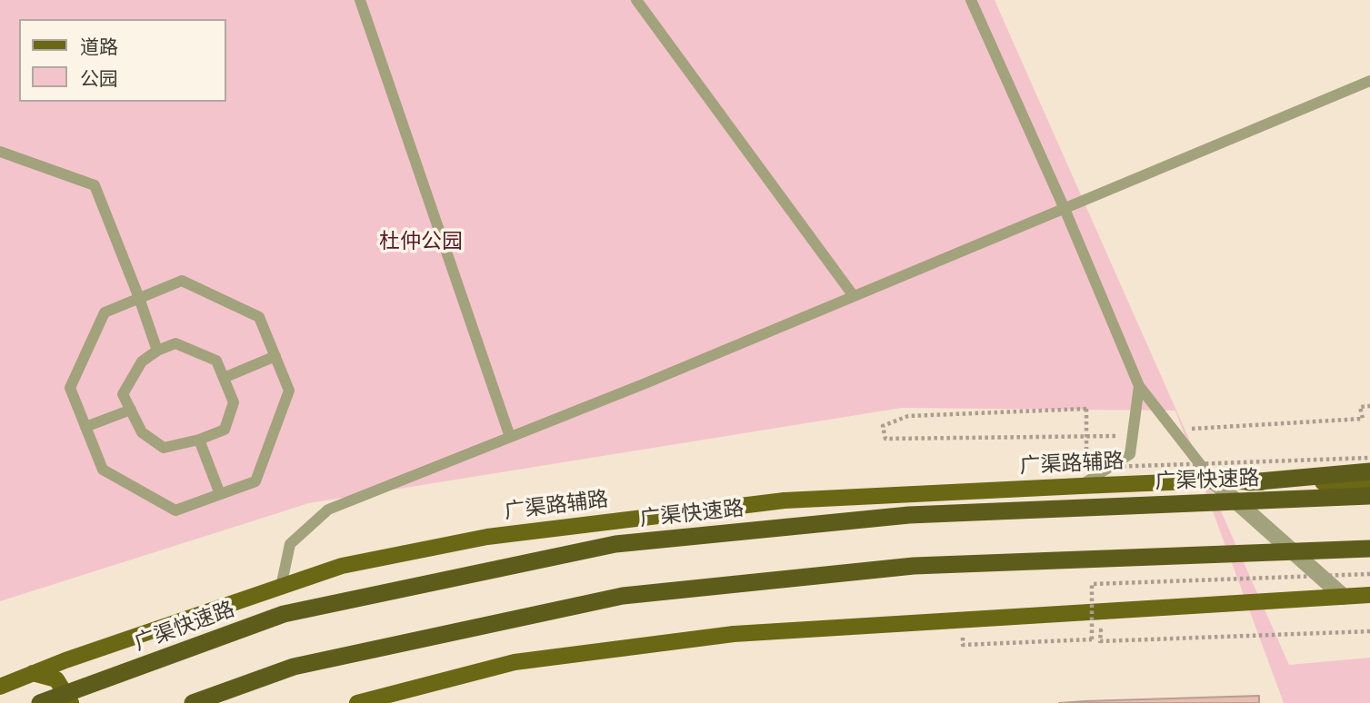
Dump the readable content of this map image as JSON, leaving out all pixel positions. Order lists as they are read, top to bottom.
{
  "streets": {
    "highway": ["广渠快速路"],
    "main road": ["广渠路辅路"]
  },
  "parks": ["杜仲公园"],
  "legend": ["道路", "公园"]
}
